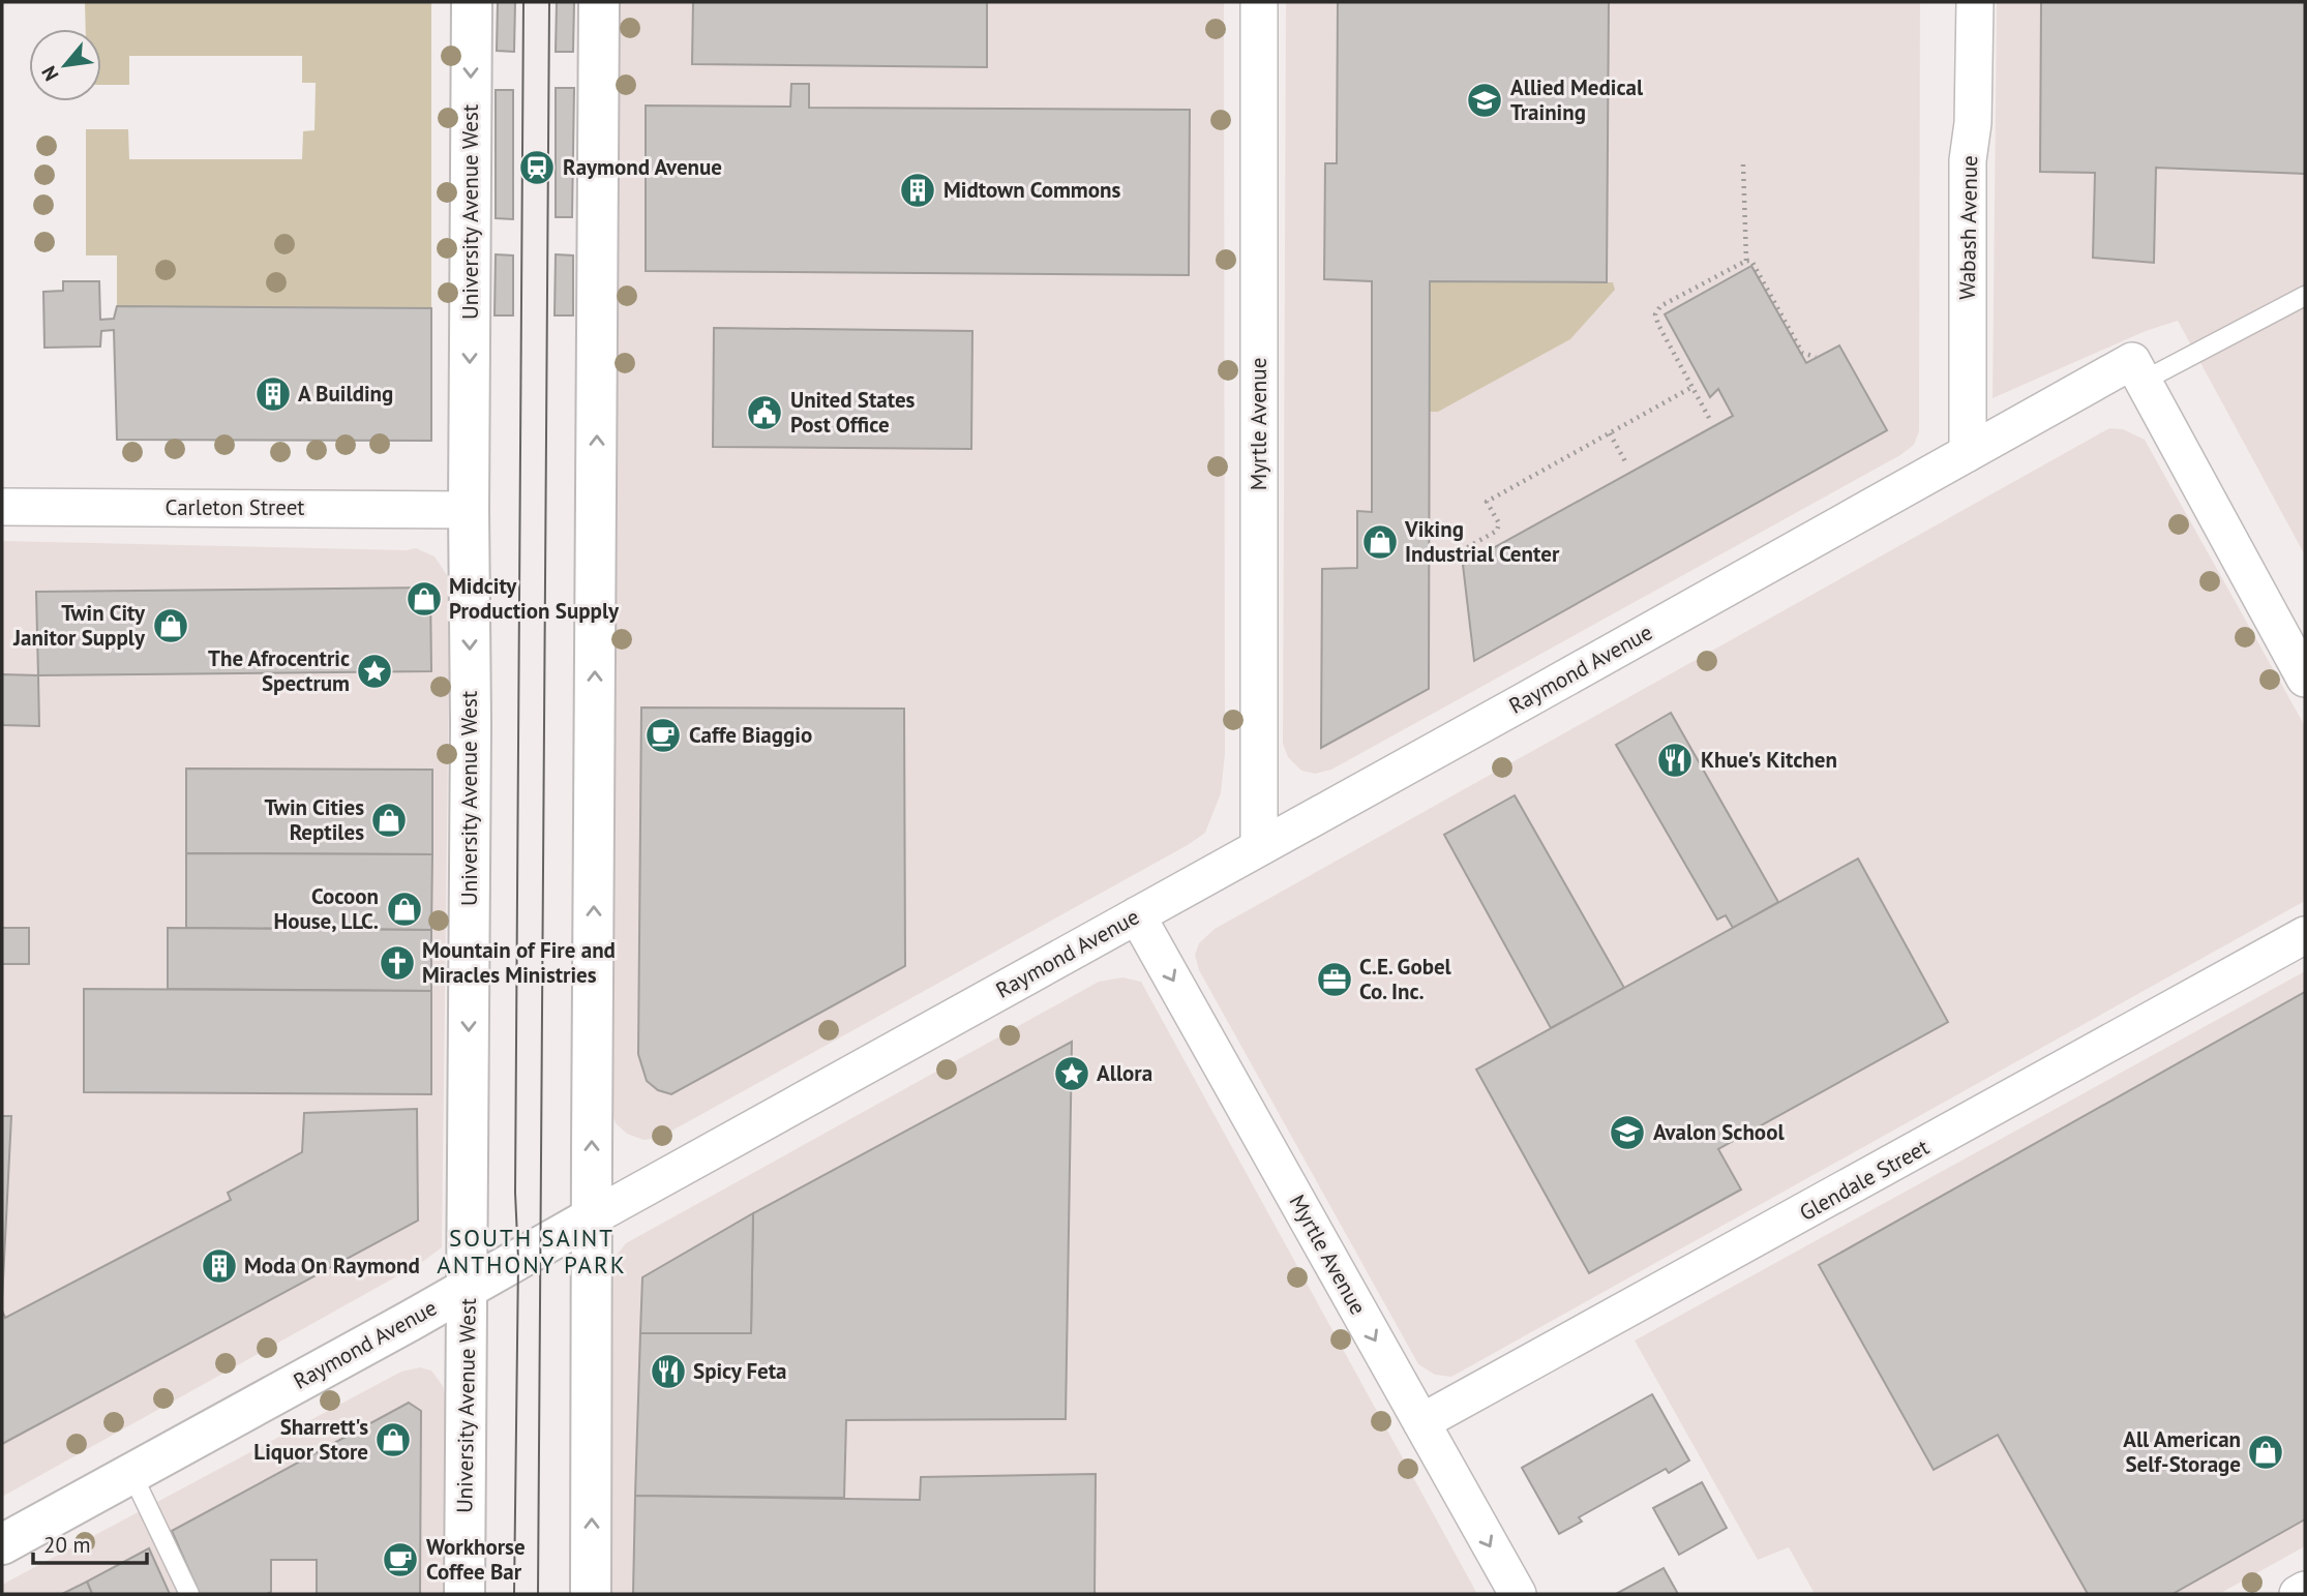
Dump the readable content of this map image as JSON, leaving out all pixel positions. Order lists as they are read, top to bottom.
{
  "streets": {
    "main road": ["University Avenue West", "Raymond Avenue"],
    "street": [
      "Wabash Avenue",
      "Myrtle Avenue",
      "Carleton Street",
      "Glendale Street"
    ]
  },
  "crossings": [
    ["University Avenue West", "Carleton Street"],
    ["University Avenue West", "Raymond Avenue"],
    ["Wabash Avenue", "Raymond Avenue"],
    ["Myrtle Avenue", "Raymond Avenue"],
    ["Myrtle Avenue", "Glendale Street"]
  ],
  "one_way": ["Myrtle Avenue"],
  "districts": ["SOUTH SAINT ANTHONY PARK"],
  "places": {
    "school or university": ["Allied Medical Training", "Avalon School"],
    "station": ["Raymond Avenue"],
    "building": ["Midtown Commons", "A Building", "Moda On Raymond"],
    "public building": ["United States Post Office"],
    "shop": [
      "Viking Industrial Center",
      "Midcity Production Supply",
      "Twin City Janitor Supply",
      "Twin Cities Reptiles",
      "Cocoon House, LLC.",
      "Sharrett's Liquor Store",
      "All American Self-Storage"
    ],
    "place": ["The Afrocentric Spectrum", "Allora"],
    "cafe": ["Caffe Biaggio", "Workhorse Coffee Bar"],
    "restaurant": ["Khue's Kitchen", "Spicy Feta"],
    "church": ["Mountain of Fire and Miracles Ministries"],
    "office": ["C.E. Gobel Co. Inc."]
  },
  "scale_bar": "20 m",
  "north": "bottom left"
}
